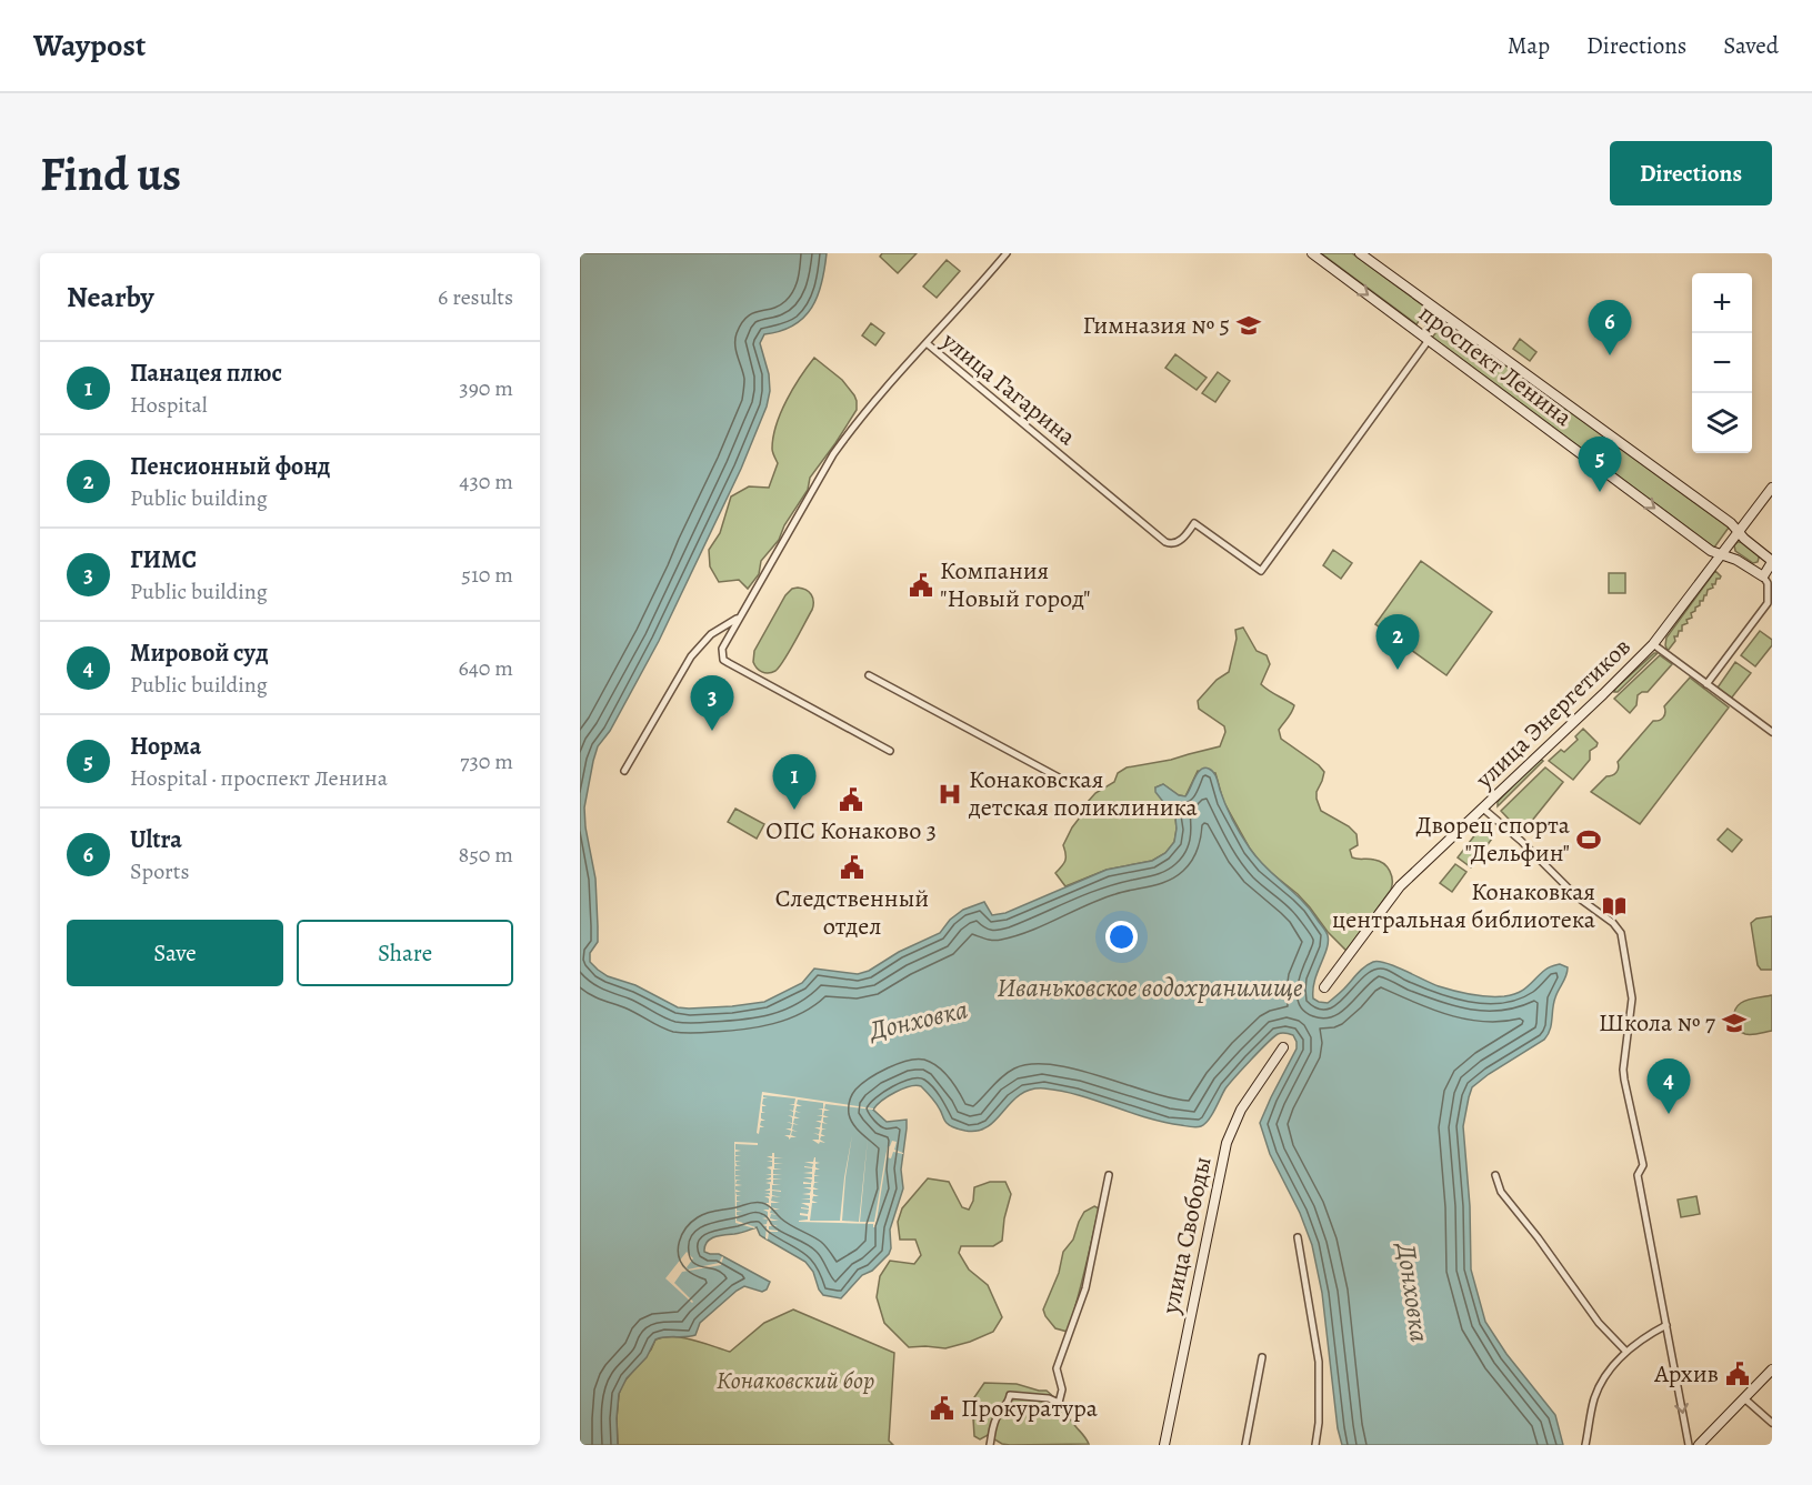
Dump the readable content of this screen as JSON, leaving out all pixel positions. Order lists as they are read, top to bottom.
{
  "streets": {
    "street": [
      "проспект Ленина",
      "улица Гагарина",
      "улица Энергетиков",
      "улица Свободы"
    ]
  },
  "crossings": [
    ["проспект Ленина", "улица Гагарина"],
    ["проспект Ленина", "улица Энергетиков"]
  ],
  "water": ["Иваньковское водохранилище", "Донховка"],
  "parks": ["Конаковский бор"],
  "places": {
    "school or university": ["Гимназия № 5", "Школа № 7"],
    "public building": [
      "Компания \"Новый город\"",
      "ОПС Конаково 3",
      "Следственный отдел",
      "Архив",
      "Прокуратура"
    ],
    "hospital": ["Конаковская детская поликлиника"],
    "sports": ["Дворец спорта \"Дельфин\""],
    "library": ["Конаковкая центральная библиотека"]
  },
  "page": {
    "header": "Waypost",
    "nav": ["Map", "Directions", "Saved"],
    "buttons": [
      "Directions",
      ["Save", "Share"]
    ],
    "title": "Find us",
    "heading": ["Nearby", "6 results"],
    "map_buttons": ["+", "−"],
    "pins": [
      "6",
      "5",
      "2",
      "3",
      "1",
      "4"
    ],
    "list": [
      {
        "mark": "1",
        "name": "Панацея плюс",
        "note": "Hospital",
        "value": "390 m"
      },
      {
        "mark": "2",
        "name": "Пенсионный фонд",
        "note": "Public building",
        "value": "430 m"
      },
      {
        "mark": "3",
        "name": "ГИМС",
        "note": "Public building",
        "value": "510 m"
      },
      {
        "mark": "4",
        "name": "Мировой суд",
        "note": "Public building",
        "value": "640 m"
      },
      {
        "mark": "5",
        "name": "Норма",
        "note": "Hospital · проспект Ленина",
        "value": "730 m"
      },
      {
        "mark": "6",
        "name": "Ultra",
        "note": "Sports",
        "value": "850 m"
      }
    ]
  }
}
